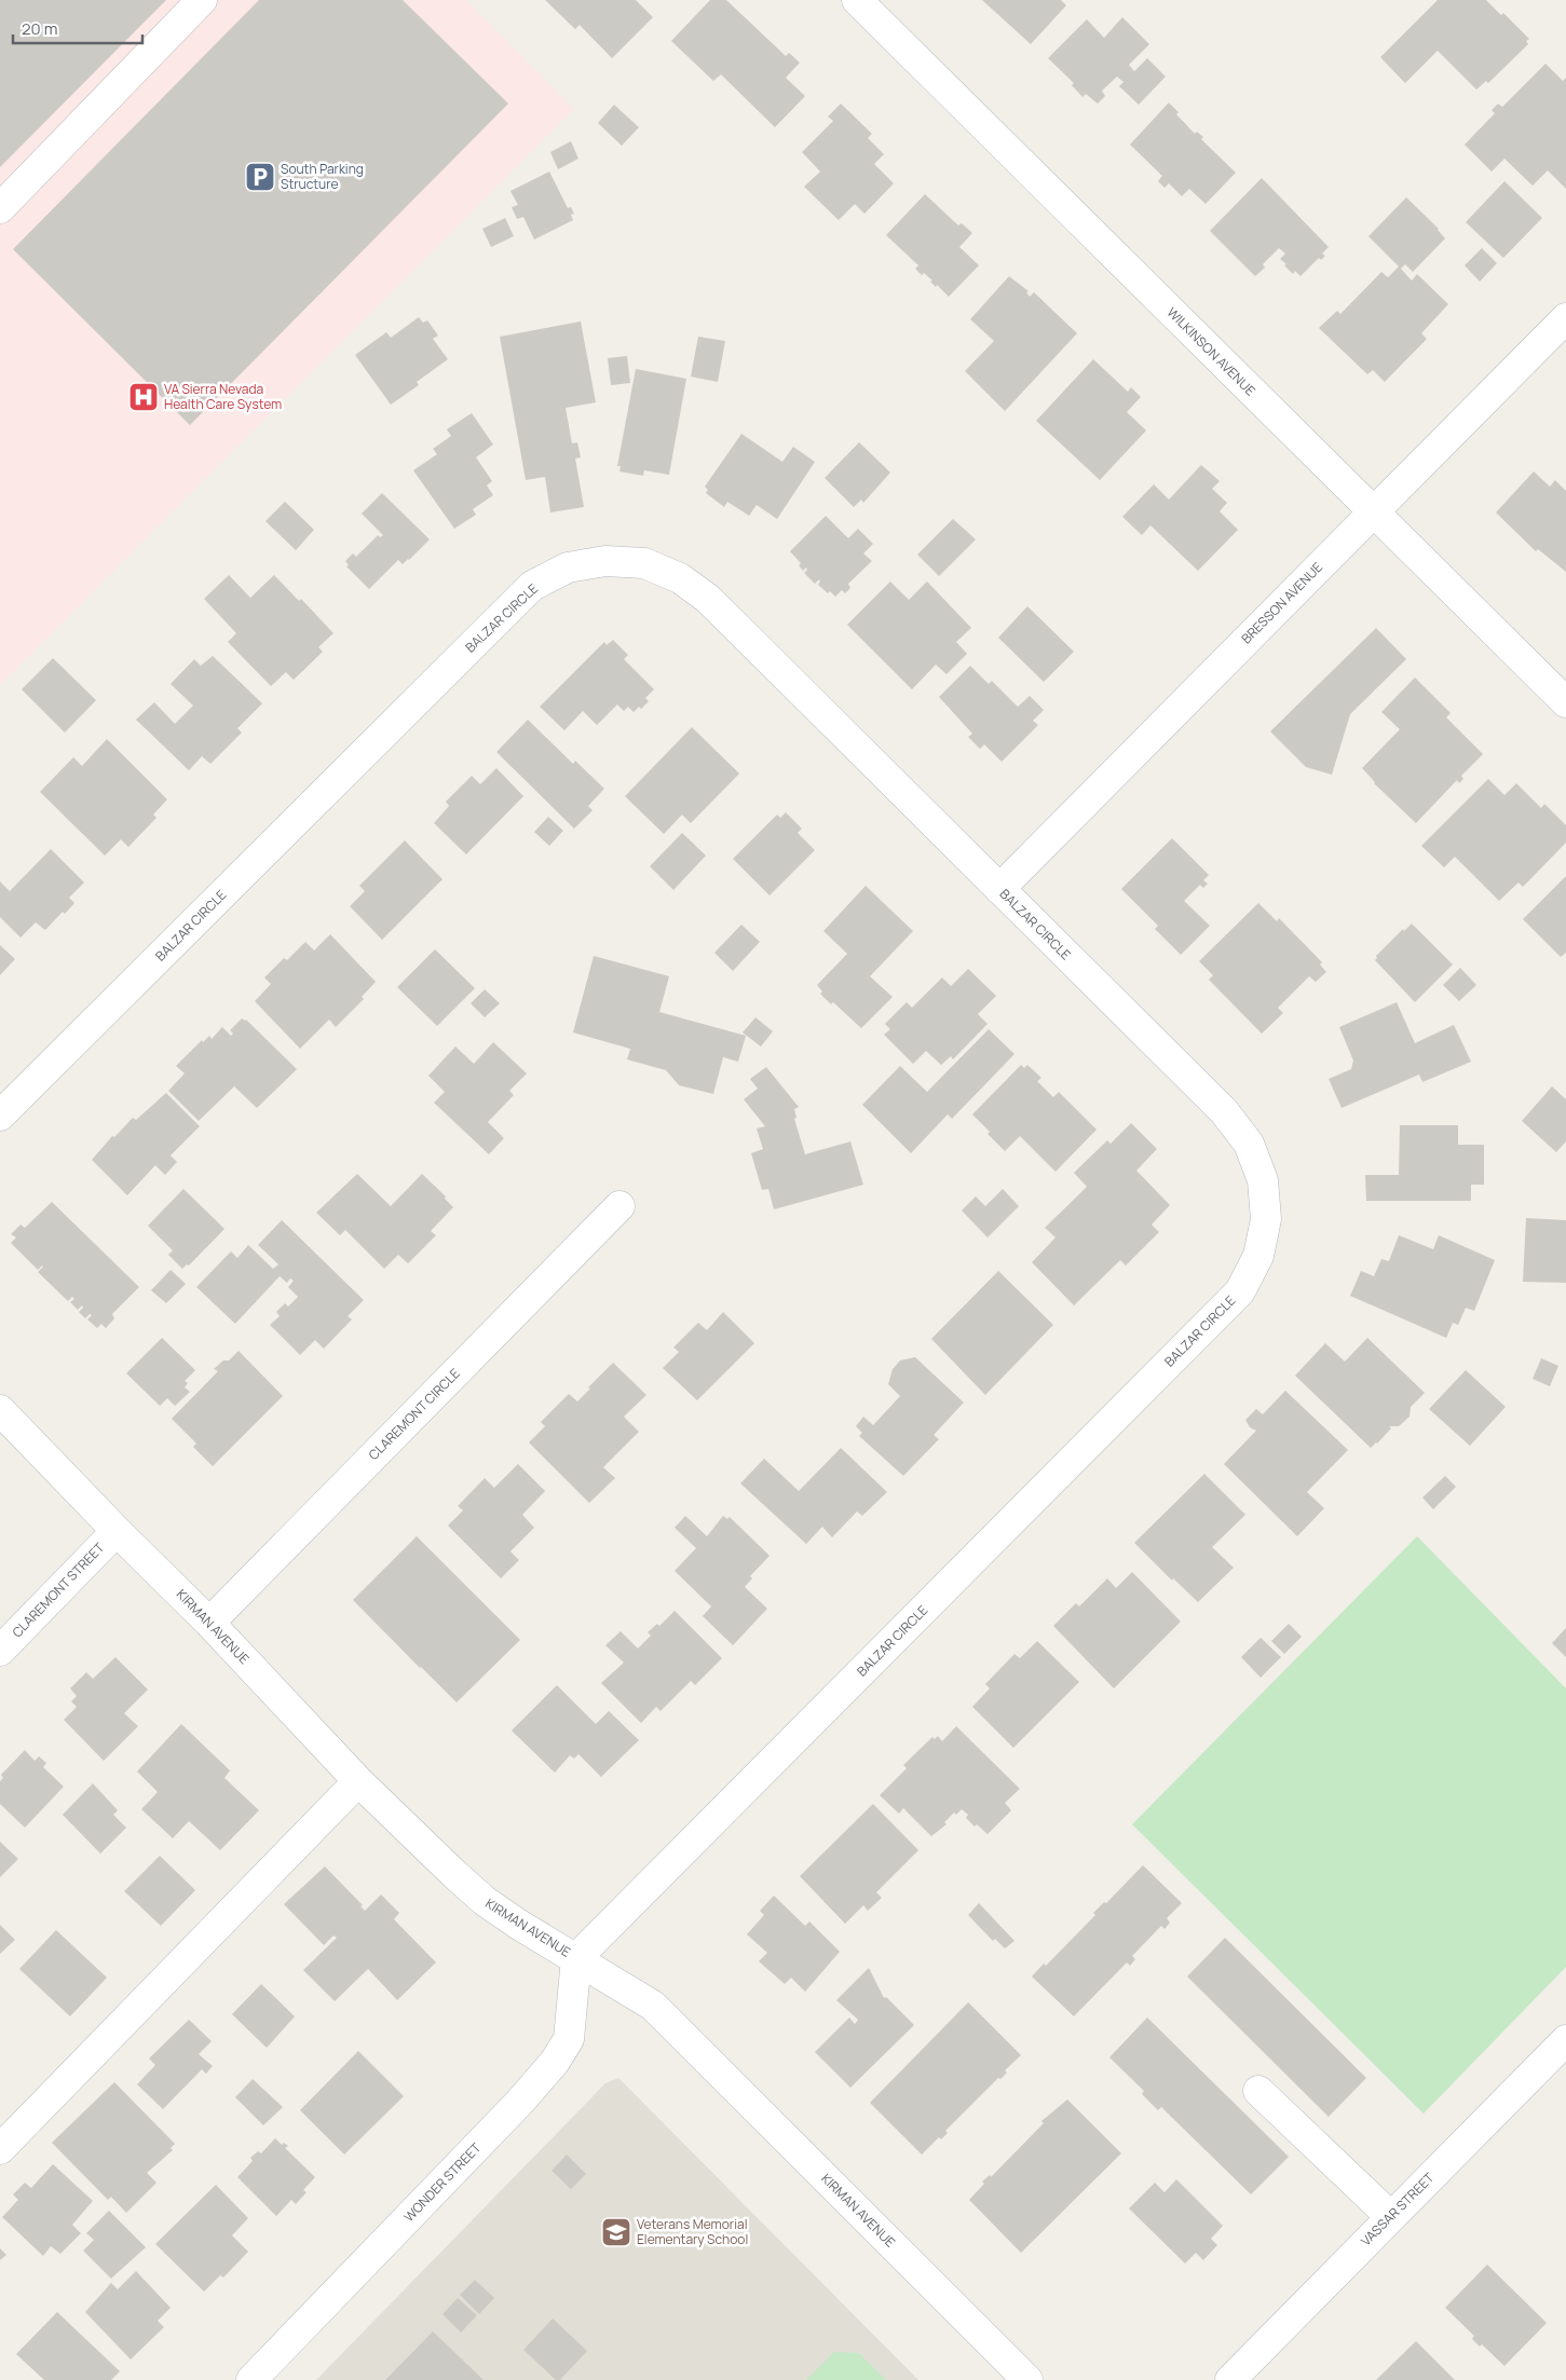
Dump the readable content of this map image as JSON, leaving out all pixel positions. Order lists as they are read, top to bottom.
{
  "streets": {
    "street": [
      "WILKINSON AVENUE",
      "BRESSON AVENUE",
      "BALZAR CIRCLE",
      "CLAREMONT CIRCLE",
      "CLAREMONT STREET",
      "KIRMAN AVENUE",
      "WONDER STREET",
      "VASSAR STREET"
    ]
  },
  "crossings": [
    ["WILKINSON AVENUE", "BRESSON AVENUE"],
    ["BRESSON AVENUE", "BALZAR CIRCLE"],
    ["BALZAR CIRCLE", "KIRMAN AVENUE"],
    ["BALZAR CIRCLE", "WONDER STREET"],
    ["CLAREMONT CIRCLE", "KIRMAN AVENUE"],
    ["CLAREMONT STREET", "KIRMAN AVENUE"],
    ["KIRMAN AVENUE", "WONDER STREET"]
  ],
  "places": {
    "parking": ["South Parking Structure"],
    "hospital": ["VA Sierra Nevada Health Care System"],
    "school or university": ["Veterans Memorial Elementary School"]
  },
  "scale_bar": "20 m"
}
